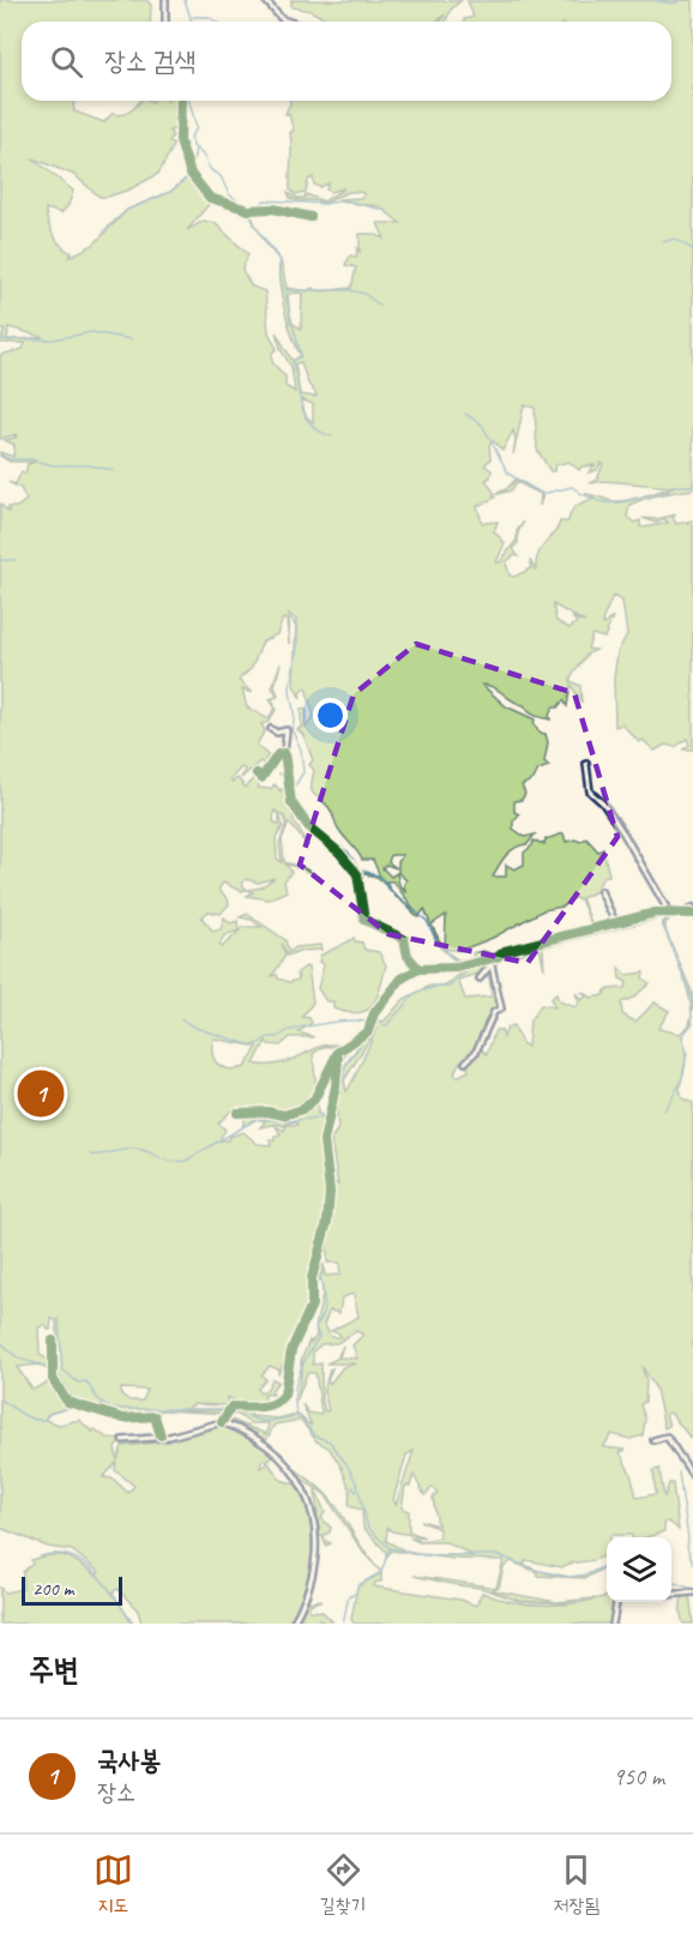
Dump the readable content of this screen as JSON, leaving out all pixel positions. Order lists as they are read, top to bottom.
{
  "scale_bar": "200 m",
  "page": {
    "search": "장소 검색",
    "pins": "1",
    "scale": "200 m",
    "heading": "주변",
    "list": [
      {
        "mark": "1",
        "name": "국사봉",
        "note": "장소",
        "value": "950 m"
      }
    ],
    "nav": ["지도", "길찾기", "저장됨"]
  }
}
